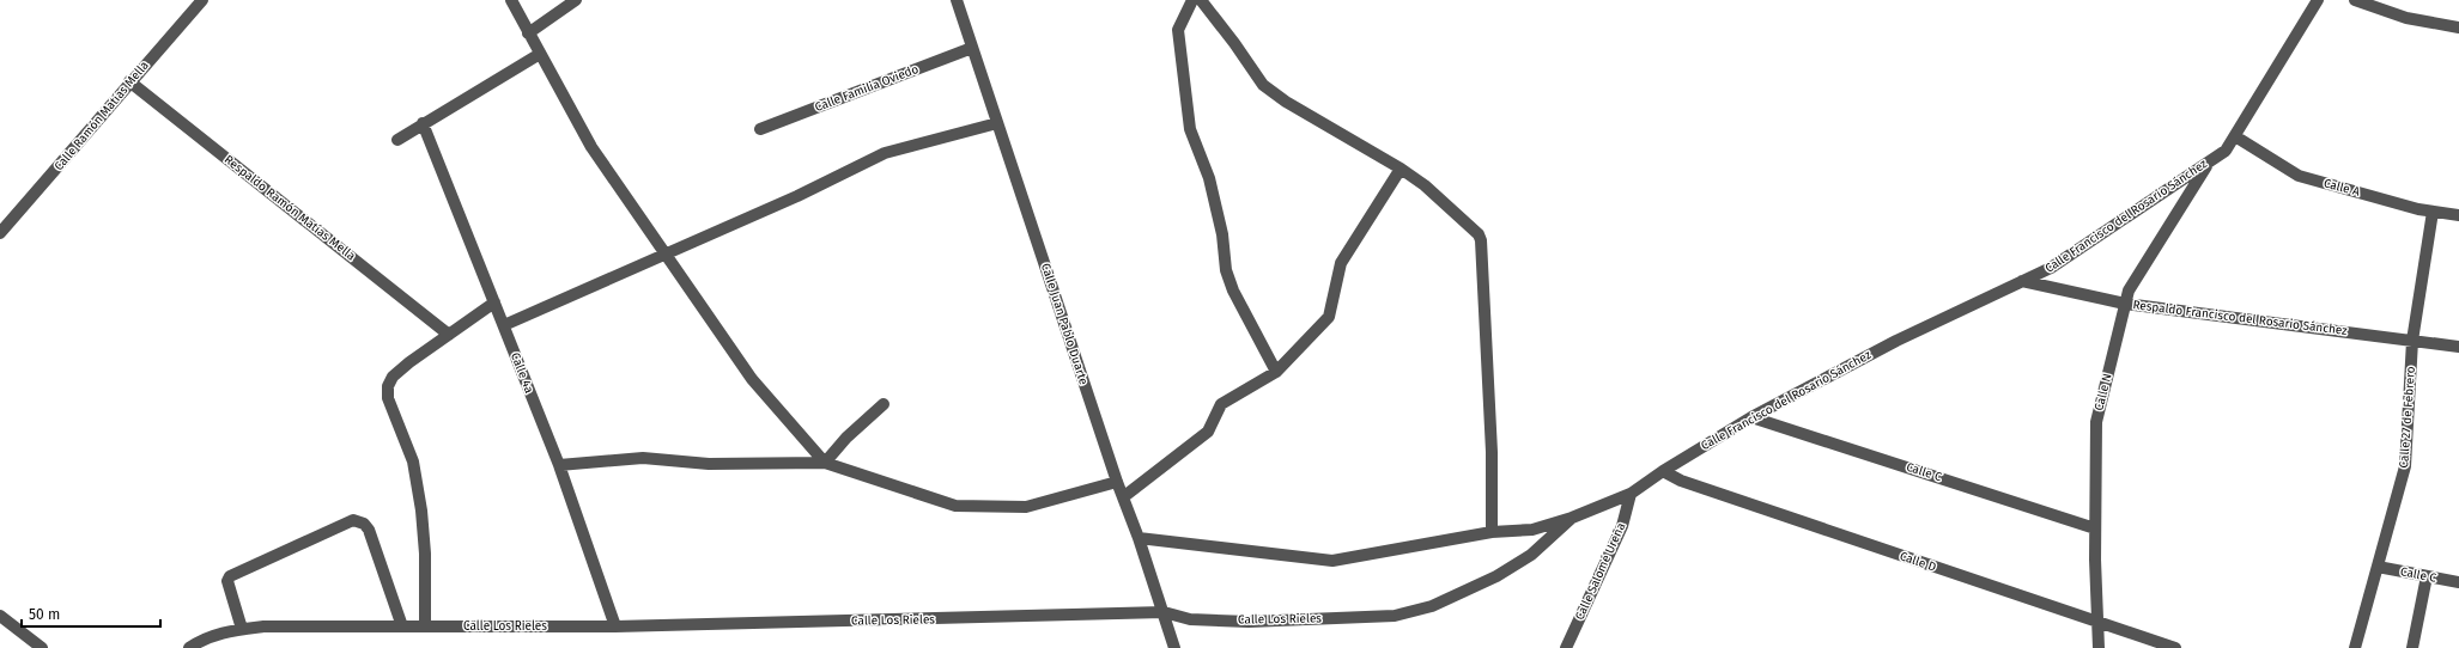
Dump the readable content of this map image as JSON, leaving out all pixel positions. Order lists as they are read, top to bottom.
{
  "streets": {
    "street": [
      "Calle Familia Oviedo",
      "Calle Ramón Matías Mella",
      "Calle A",
      "Respaldo Ramón Matías Mella",
      "Calle Francisco del Rosario Sánchez",
      "Respaldo Francisco del Rosario Sánchez",
      "Calle Juan Pablo Duarte",
      "Calle 4a",
      "Calle N",
      "Calle 27 de Febrero",
      "Calle C",
      "Calle D",
      "Calle Salomé Ureña",
      "Calle Los Rieles"
    ]
  },
  "crossings": [
    ["Calle Familia Oviedo", "Calle Juan Pablo Duarte"],
    ["Calle Ramón Matías Mella", "Respaldo Ramón Matías Mella"],
    ["Calle A", "Calle Francisco del Rosario Sánchez"],
    ["Calle A", "Calle 27 de Febrero"],
    ["Calle Francisco del Rosario Sánchez", "Respaldo Francisco del Rosario Sánchez"],
    ["Calle Francisco del Rosario Sánchez", "Calle Juan Pablo Duarte"],
    ["Calle Francisco del Rosario Sánchez", "Calle N"],
    ["Calle Francisco del Rosario Sánchez", "Calle C"],
    ["Calle Francisco del Rosario Sánchez", "Calle D"],
    ["Calle Francisco del Rosario Sánchez", "Calle Salomé Ureña"],
    ["Calle Francisco del Rosario Sánchez", "Calle Los Rieles"],
    ["Respaldo Francisco del Rosario Sánchez", "Calle N"],
    ["Respaldo Francisco del Rosario Sánchez", "Calle 27 de Febrero"],
    ["Calle Juan Pablo Duarte", "Calle Los Rieles"],
    ["Calle 4a", "Calle Los Rieles"],
    ["Calle N", "Calle C"],
    ["Calle N", "Calle D"],
    ["Calle 27 de Febrero", "Calle C"]
  ],
  "scale_bar": "50 m"
}
